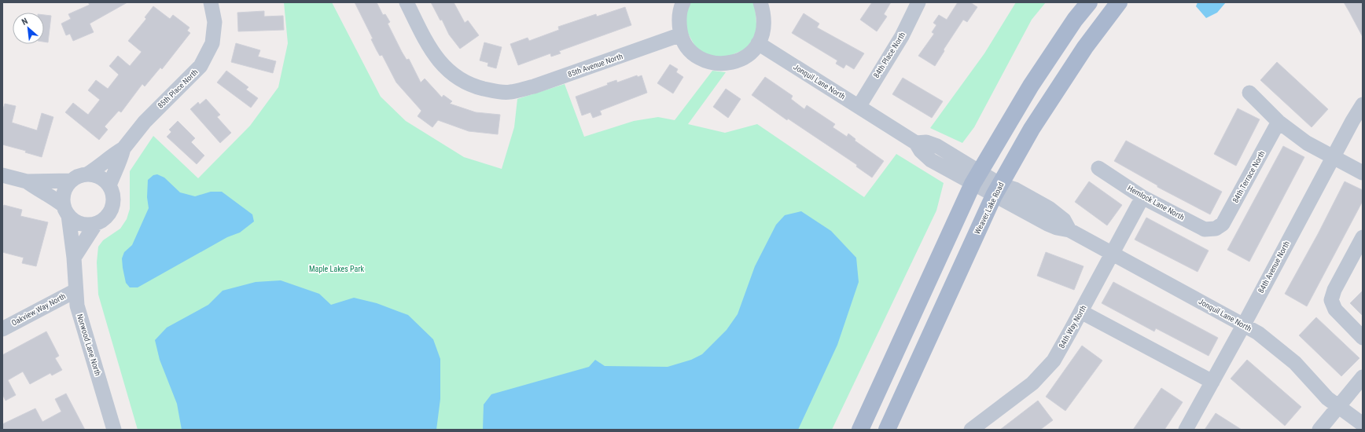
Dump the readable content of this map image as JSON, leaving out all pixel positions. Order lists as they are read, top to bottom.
{
  "streets": {
    "main road": ["Weaver Lake Road"],
    "street": [
      "84th Place North",
      "85th Avenue North",
      "Jonquil Lane North",
      "85th Place North",
      "84th Terrace North",
      "Hemlock Lane North",
      "84th Avenue North",
      "Oakview Way North",
      "84th Way North",
      "Norwood Lane North"
    ]
  },
  "crossings": [
    ["84th Place North", "Jonquil Lane North"],
    ["Jonquil Lane North", "Weaver Lake Road"],
    ["Jonquil Lane North", "84th Avenue North"],
    ["Jonquil Lane North", "84th Way North"],
    ["85th Place North", "Norwood Lane North"],
    ["84th Terrace North", "Hemlock Lane North"],
    ["Hemlock Lane North", "84th Way North"],
    ["Oakview Way North", "Norwood Lane North"]
  ],
  "parks": ["Maple Lakes Park"],
  "north": "top left"
}
